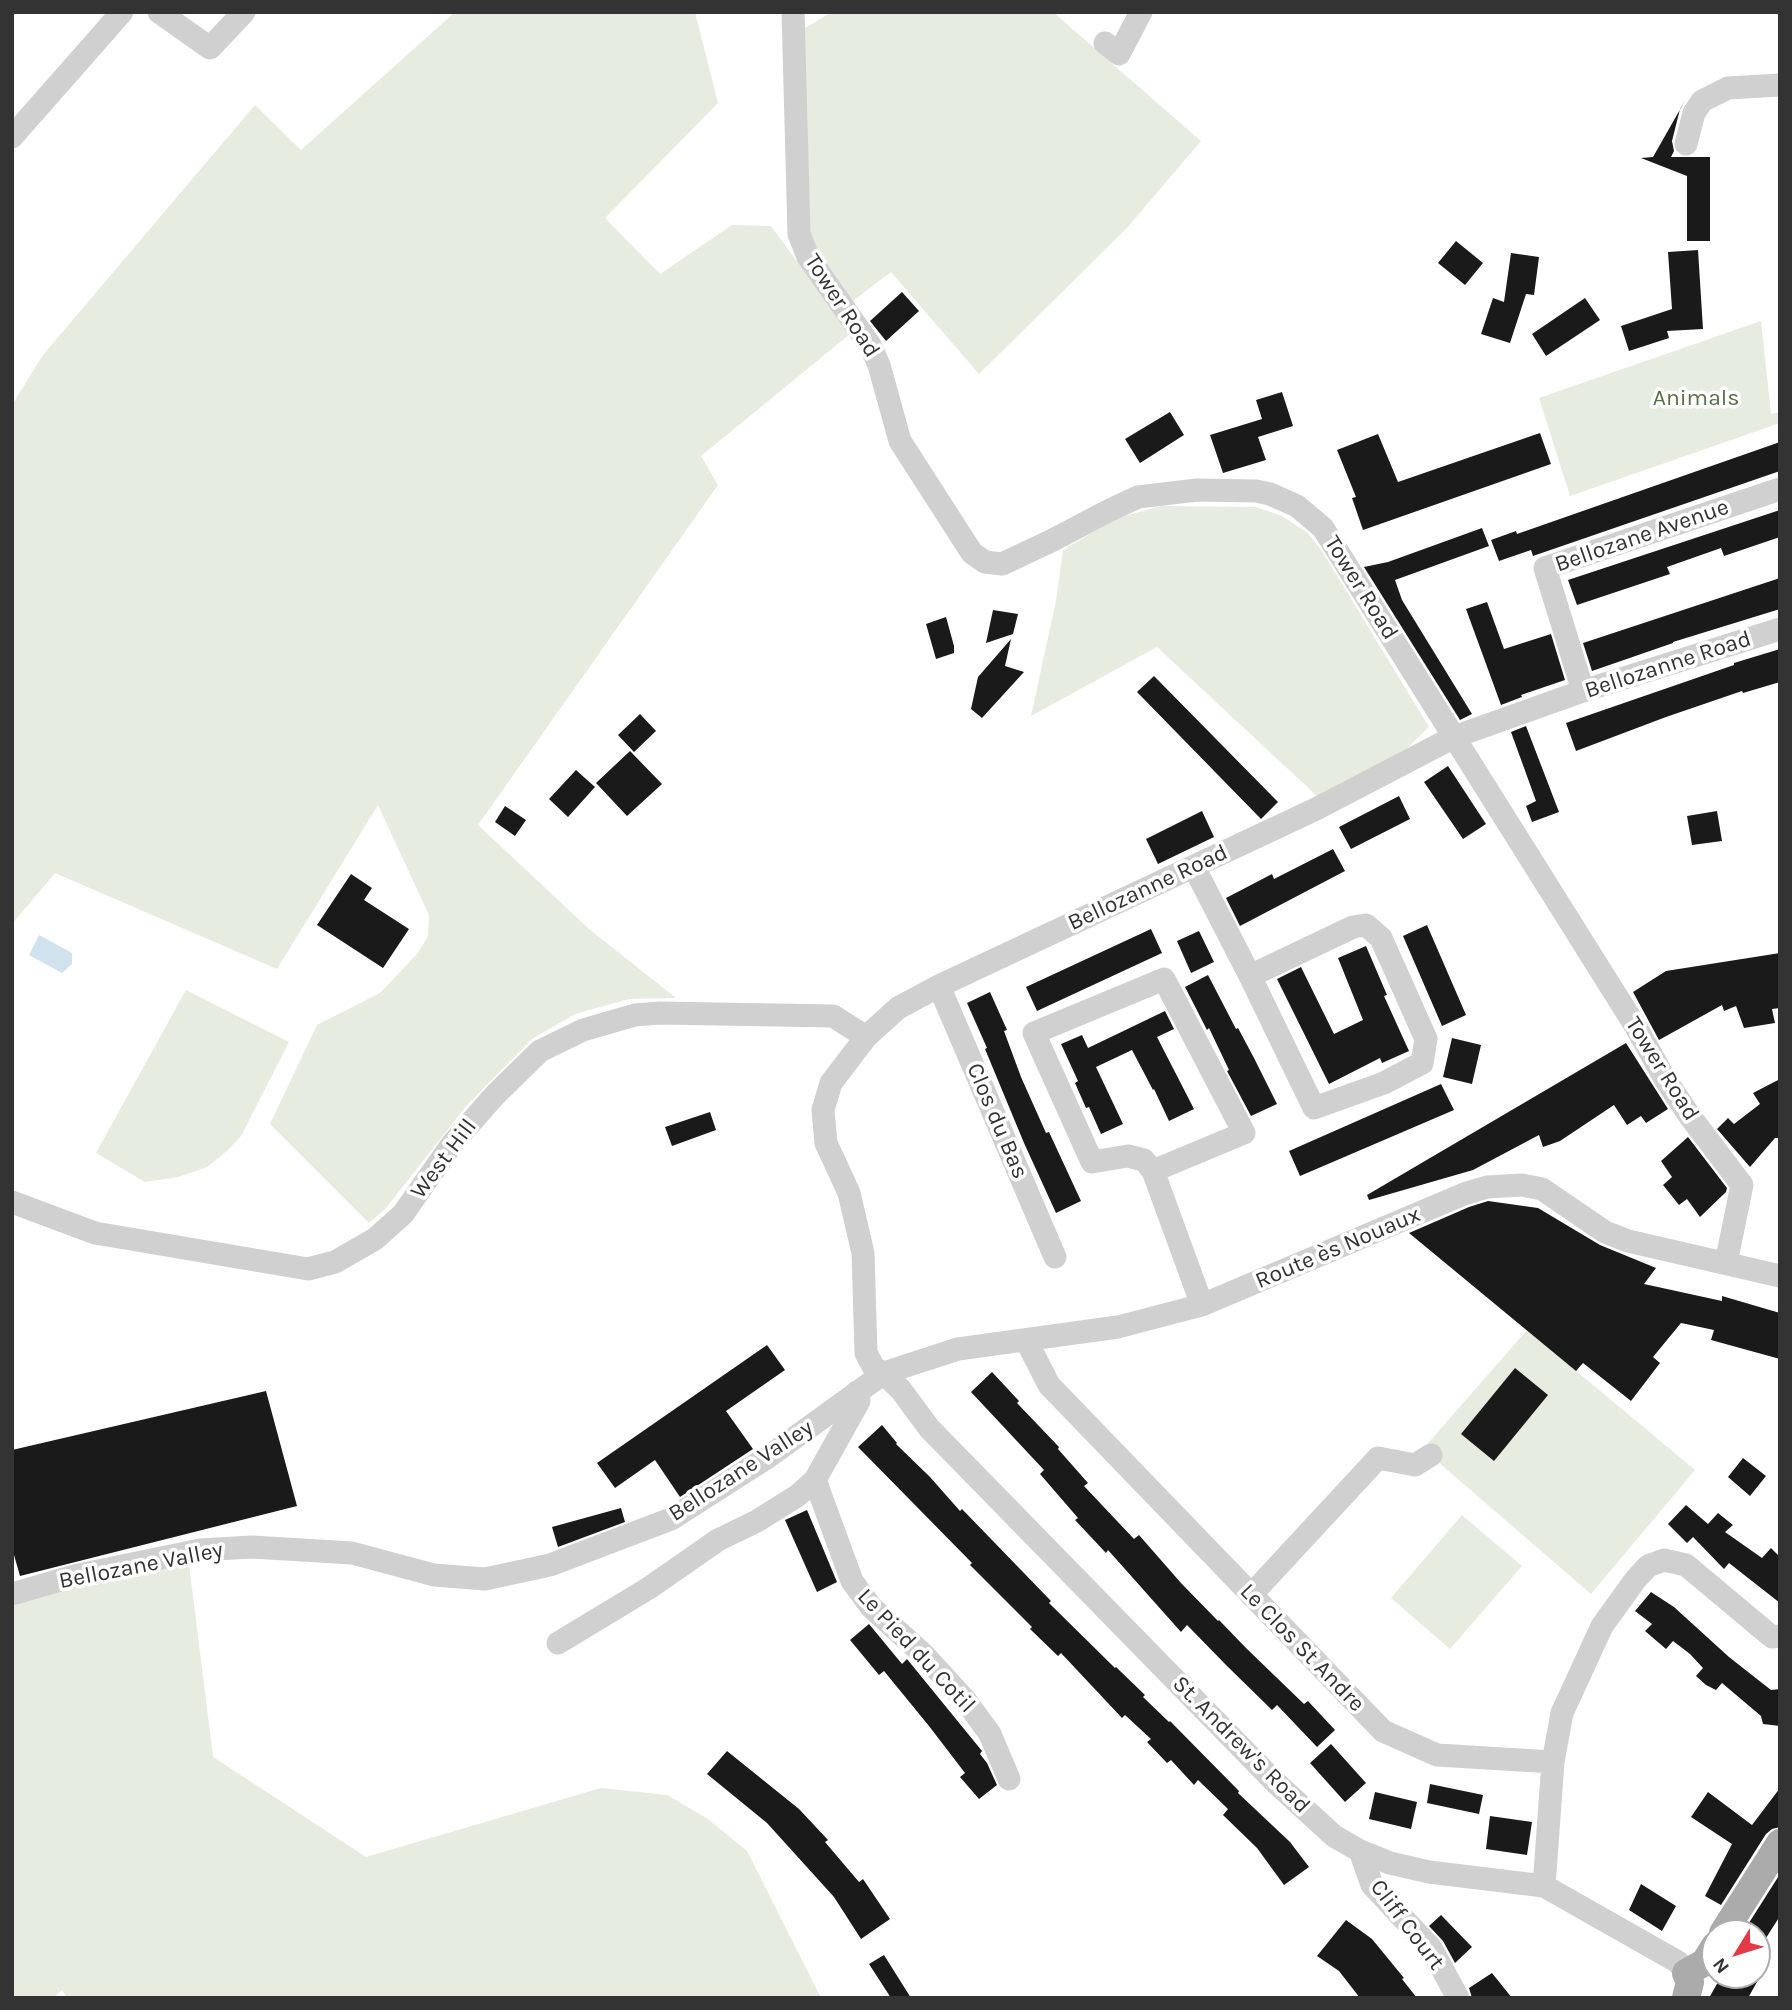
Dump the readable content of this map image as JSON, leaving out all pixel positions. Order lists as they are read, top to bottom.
{
  "streets": {
    "street": [
      "Tower Road",
      "Bellozane Avenue",
      "Bellozanne Road",
      "Clos du Bas",
      "West Hill",
      "Route ès Nouaux",
      "Bellozane Valley",
      "Le Clos St Andre",
      "Le Pied du Cotil",
      "St. Andrew's Road",
      "Cliff Court"
    ]
  },
  "crossings": [
    ["Tower Road", "Bellozanne Road"],
    ["Tower Road", "Route ès Nouaux"],
    ["Bellozane Avenue", "Bellozanne Road"],
    ["Bellozanne Road", "Clos du Bas"],
    ["Bellozanne Road", "West Hill"],
    ["Bellozanne Road", "Route ès Nouaux"],
    ["Bellozanne Road", "Bellozane Valley"],
    ["Bellozanne Road", "St. Andrew's Road"],
    ["Route ès Nouaux", "Bellozane Valley"],
    ["Route ès Nouaux", "Le Clos St Andre"],
    ["Route ès Nouaux", "St. Andrew's Road"],
    ["Bellozane Valley", "St. Andrew's Road"],
    ["St. Andrew's Road", "Cliff Court"]
  ],
  "parks": ["Animals"],
  "north": "bottom left"
}
